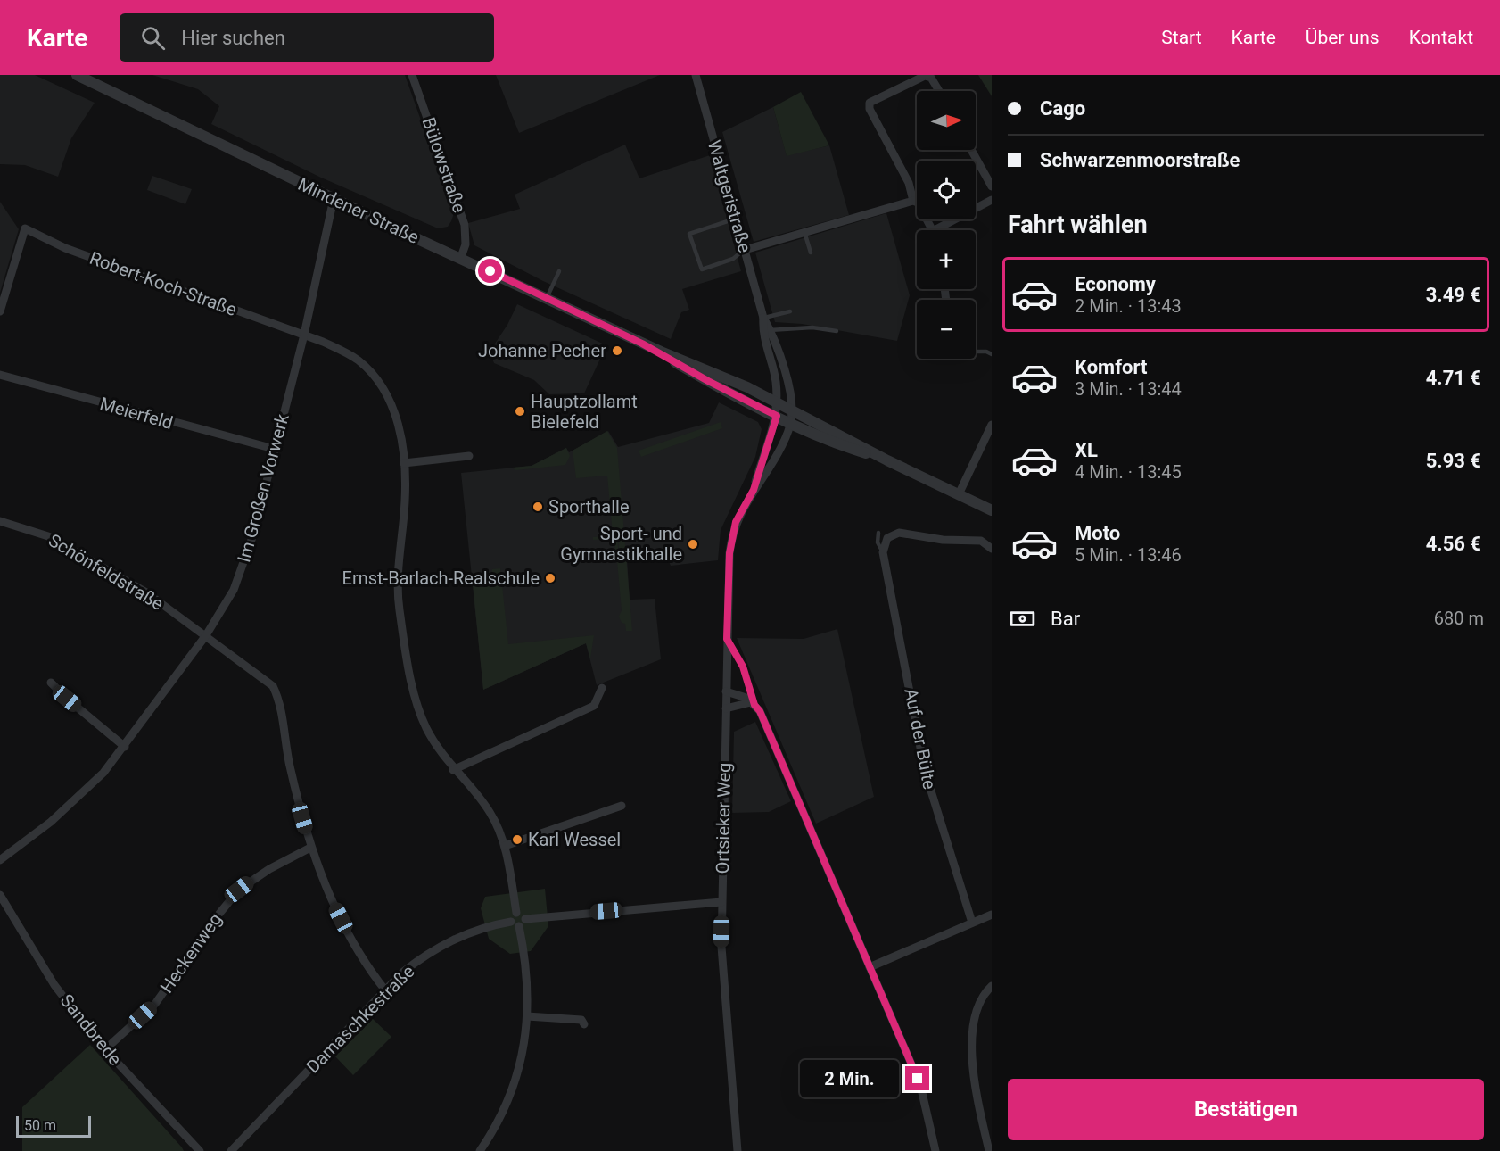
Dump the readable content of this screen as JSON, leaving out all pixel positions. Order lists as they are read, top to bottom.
{
  "streets": {
    "street": [
      "Bülowstraße",
      "Waltgeristraße",
      "Mindener Straße",
      "Robert-Koch-Straße",
      "Meierfeld",
      "Im Großen Vorwerk",
      "Schönfeldstraße",
      "Auf der Bülte",
      "Ortsieker Weg",
      "Heckenweg",
      "Damaschkestraße",
      "Sandbrede"
    ]
  },
  "crossings": [
    ["Bülowstraße", "Mindener Straße"],
    ["Waltgeristraße", "Mindener Straße"],
    ["Waltgeristraße", "Ortsieker Weg"],
    ["Mindener Straße", "Im Großen Vorwerk"],
    ["Mindener Straße", "Ortsieker Weg"],
    ["Robert-Koch-Straße", "Im Großen Vorwerk"],
    ["Robert-Koch-Straße", "Damaschkestraße"],
    ["Meierfeld", "Im Großen Vorwerk"],
    ["Im Großen Vorwerk", "Schönfeldstraße"],
    ["Schönfeldstraße", "Heckenweg"],
    ["Schönfeldstraße", "Damaschkestraße"],
    ["Heckenweg", "Sandbrede"]
  ],
  "places": [
    "Johanne Pecher",
    "Hauptzollamt Bielefeld",
    "Sporthalle",
    "Sport- und Gymnastikhalle",
    "Ernst-Barlach-Realschule",
    "Karl Wessel"
  ],
  "scale_bar": "50 m",
  "north": "right",
  "page": {
    "header": "Karte",
    "search": "Hier suchen",
    "nav": [
      "Start",
      "Karte",
      "Über uns",
      "Kontakt"
    ],
    "banner": ["Cago", "Schwarzenmoorstraße"],
    "map_buttons": ["+", "−"],
    "heading": "Fahrt wählen",
    "list": [
      {
        "name": "Economy",
        "note": "2 Min. · 13:43",
        "value": "3.49 €"
      },
      {
        "name": "Komfort",
        "note": "3 Min. · 13:44",
        "value": "4.71 €"
      },
      {
        "name": "XL",
        "note": "4 Min. · 13:45",
        "value": "5.93 €"
      },
      {
        "name": "Moto",
        "note": "5 Min. · 13:46",
        "value": "4.56 €"
      }
    ],
    "pay": ["Bar", "680 m"],
    "bubble": "2 Min.",
    "buttons": "Bestätigen",
    "scale": "50 m"
  }
}
